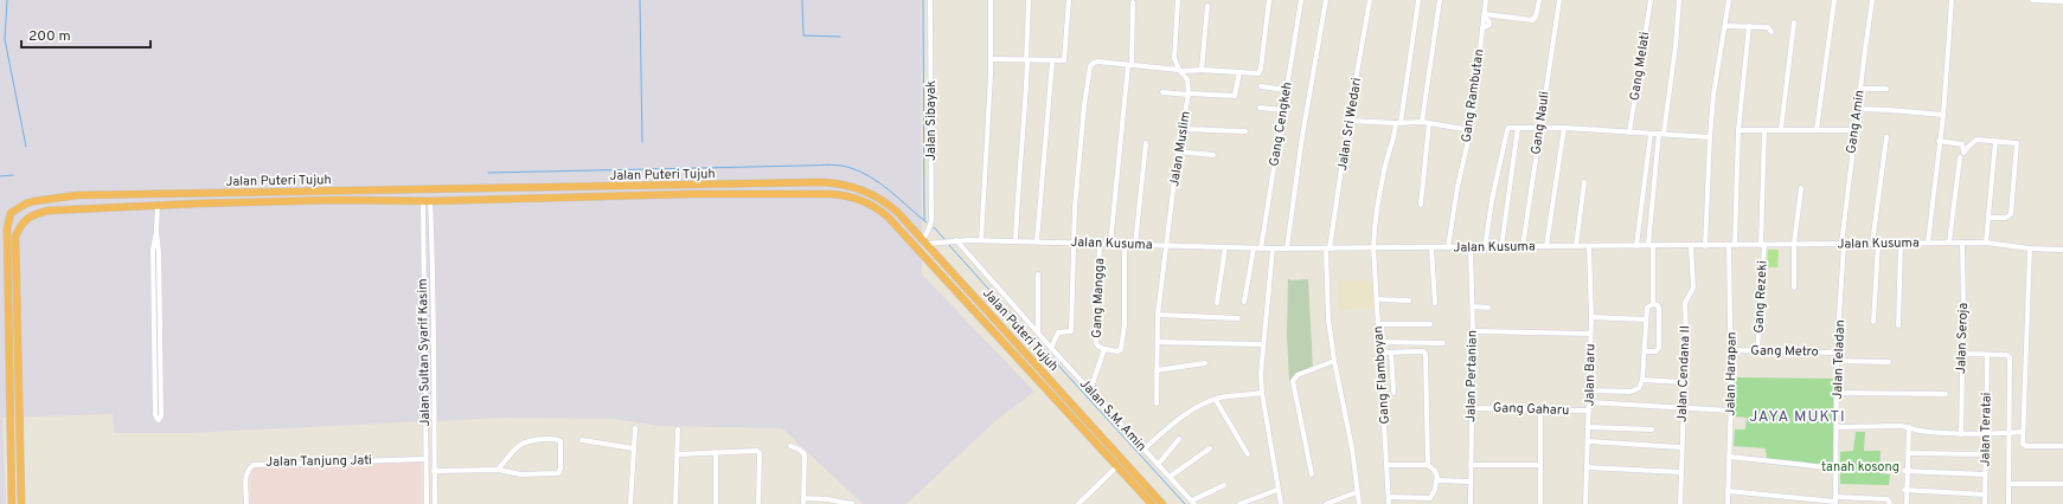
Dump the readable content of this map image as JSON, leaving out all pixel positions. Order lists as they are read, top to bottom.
{
  "streets": {
    "highway": ["Jalan Puteri Tujuh"],
    "street": [
      "Gang Melati",
      "Gang Rambutan",
      "Jalan Sibayak",
      "Gang Amin",
      "Gang Nauli",
      "Gang Cengkeh",
      "Jalan Sri Wedari",
      "Jalan Muslim",
      "Jalan Kusuma",
      "Gang Rezeki",
      "Gang Mangga",
      "Jalan Seroja",
      "Gang Metro",
      "Jalan Sultan Syarif Kasim",
      "Jalan Teladan",
      "Jalan Cendana II",
      "Jalan Harapan",
      "Gang Flamboyan",
      "Jalan Baru",
      "Jalan Pertanian",
      "Gang Gaharu",
      "Jalan S.M. Amin",
      "Jalan Teratai",
      "Jalan Tanjung Jati"
    ]
  },
  "crossings": [
    ["Gang Rambutan", "Jalan Kusuma"],
    ["Jalan Sibayak", "Jalan Puteri Tujuh"],
    ["Jalan Sibayak", "Jalan Kusuma"],
    ["Gang Amin", "Jalan Kusuma"],
    ["Gang Amin", "Jalan Teladan"],
    ["Gang Nauli", "Jalan Kusuma"],
    ["Gang Cengkeh", "Jalan Kusuma"],
    ["Jalan Sri Wedari", "Jalan Kusuma"],
    ["Jalan Muslim", "Jalan Kusuma"],
    ["Jalan Puteri Tujuh", "Jalan Kusuma"],
    ["Jalan Puteri Tujuh", "Jalan Sultan Syarif Kasim"],
    ["Jalan Kusuma", "Gang Rezeki"],
    ["Jalan Kusuma", "Gang Mangga"],
    ["Jalan Kusuma", "Jalan Seroja"],
    ["Jalan Kusuma", "Jalan Teladan"],
    ["Jalan Kusuma", "Jalan Cendana II"],
    ["Jalan Kusuma", "Jalan Harapan"],
    ["Jalan Kusuma", "Gang Flamboyan"],
    ["Jalan Kusuma", "Jalan Baru"],
    ["Jalan Kusuma", "Jalan Pertanian"],
    ["Jalan Kusuma", "Jalan S.M. Amin"],
    ["Gang Rezeki", "Gang Metro"],
    ["Gang Metro", "Jalan Teladan"],
    ["Gang Metro", "Jalan Harapan"],
    ["Jalan Sultan Syarif Kasim", "Jalan Tanjung Jati"],
    ["Jalan Baru", "Gang Gaharu"],
    ["Jalan Pertanian", "Gang Gaharu"]
  ],
  "districts": ["JAYA MUKTI"],
  "parks": ["tanah kosong"],
  "scale_bar": "200 m"
}
